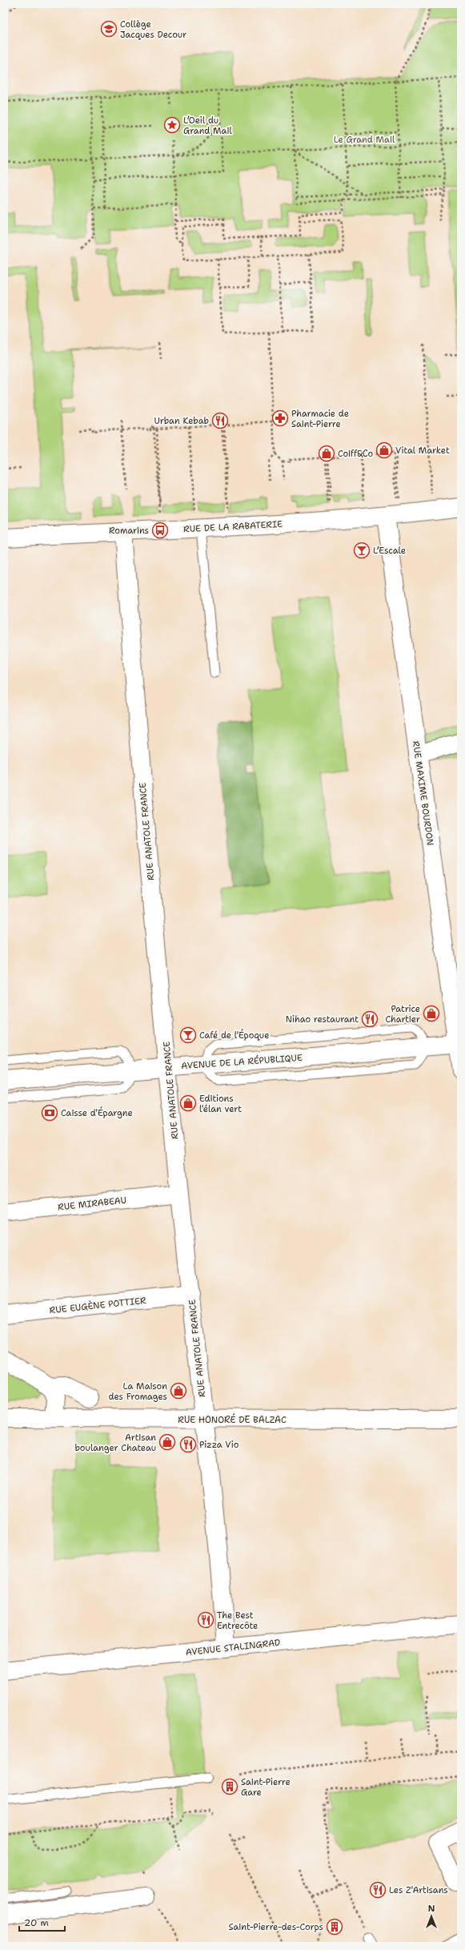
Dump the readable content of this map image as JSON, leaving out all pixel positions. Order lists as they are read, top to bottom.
{
  "streets": {
    "street": [
      "RUE DE LA RABATERIE",
      "RUE MAXIME BOURDON",
      "RUE ANATOLE FRANCE",
      "AVENUE DE LA RÉPUBLIQUE",
      "RUE MIRABEAU",
      "RUE EUGÈNE POTTIER",
      "RUE HONORÉ DE BALZAC",
      "AVENUE STALINGRAD"
    ]
  },
  "crossings": [
    ["RUE DE LA RABATERIE", "RUE MAXIME BOURDON"],
    ["RUE DE LA RABATERIE", "RUE ANATOLE FRANCE"],
    ["RUE MAXIME BOURDON", "AVENUE DE LA RÉPUBLIQUE"],
    ["RUE ANATOLE FRANCE", "AVENUE DE LA RÉPUBLIQUE"],
    ["RUE ANATOLE FRANCE", "RUE MIRABEAU"],
    ["RUE ANATOLE FRANCE", "RUE EUGÈNE POTTIER"],
    ["RUE ANATOLE FRANCE", "RUE HONORÉ DE BALZAC"],
    ["RUE ANATOLE FRANCE", "AVENUE STALINGRAD"]
  ],
  "parks": ["Le Grand Mail"],
  "places": {
    "school or university": ["Collège Jacques Decour"],
    "place": ["L’Oeil du Grand Mail"],
    "pharmacy": ["Pharmacie de Saint-Pierre"],
    "restaurant": [
      "Urban Kebab",
      "Nihao restaurant",
      "Pizza Vio",
      "The Best Entrecôte",
      "Les Z'Artisans"
    ],
    "shop": [
      "Vital Market",
      "Coiff&Co",
      "Patrice Chartier",
      "Editions l'élan vert",
      "La Maison des Fromages",
      "Artisan boulanger Chateau"
    ],
    "bus stop": ["Romarins"],
    "bar": ["L’Escale", "Café de l'Époque"],
    "bank": ["Caisse d'Épargne"],
    "building": ["Saint-Pierre Gare", "Saint-Pierre-des-Corps"]
  },
  "scale_bar": "20 m",
  "north": "top"
}
